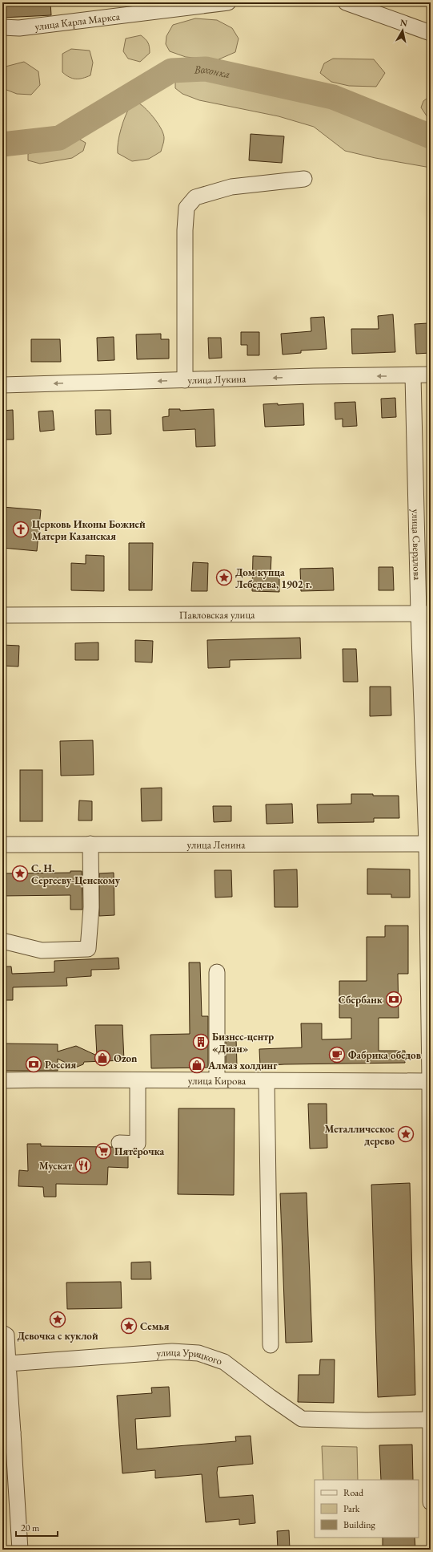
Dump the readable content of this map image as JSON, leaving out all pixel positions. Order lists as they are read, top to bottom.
{
  "streets": {
    "street": [
      "улица Карла Маркса",
      "улица Лукина",
      "улица Свердлова",
      "Павловская улица",
      "улица Ленина",
      "улица Кирова",
      "улица Урицкого"
    ]
  },
  "crossings": [
    ["улица Лукина", "улица Свердлова"],
    ["улица Свердлова", "Павловская улица"],
    ["улица Свердлова", "улица Ленина"],
    ["улица Свердлова", "улица Кирова"],
    ["улица Свердлова", "улица Урицкого"]
  ],
  "one_way": ["улица Лукина"],
  "water": ["Вохонка"],
  "places": {
    "church": ["Церковь Иконы Божией Матери Казанская"],
    "place": [
      "Дом купца Лебедева, 1902 г.",
      "С. Н. Сергееву-Ценскому",
      "Металлическое дерево",
      "Девочка с куклой",
      "Семья"
    ],
    "bank": ["Сбербанк", "Россия"],
    "building": ["Бизнес-центр «Диан»"],
    "cafe": ["Фабрика обедов"],
    "shop": ["Ozon", "Алмаз холдинг"],
    "supermarket": ["Пятёрочка"],
    "restaurant": ["Мускат"]
  },
  "legend": ["Road", "Park", "Building"],
  "scale_bar": "20 m",
  "north": "top"
}
